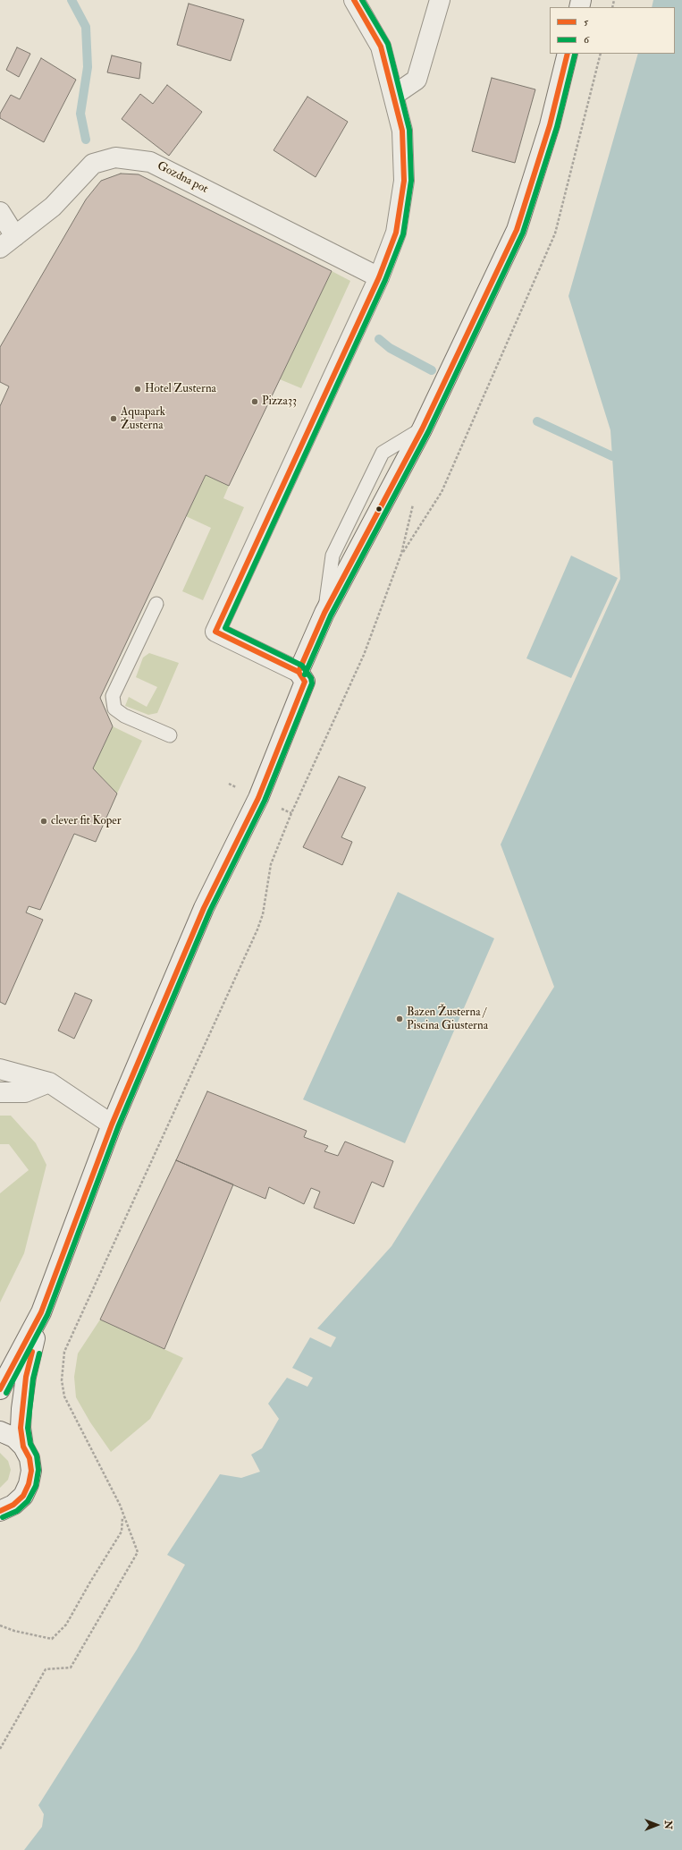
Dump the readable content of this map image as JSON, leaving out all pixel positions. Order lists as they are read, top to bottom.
{
  "streets": {
    "street": ["Gozdna pot"]
  },
  "places": [
    "Hotel Zusterna",
    "Pizza33",
    "Aquapark Žusterna",
    "clever fit Koper",
    "Bazen Žusterna / Piscina Giusterna"
  ],
  "lines": ["transit line 5", "transit line 6"],
  "legend": ["5", "6"],
  "north": "right"
}
